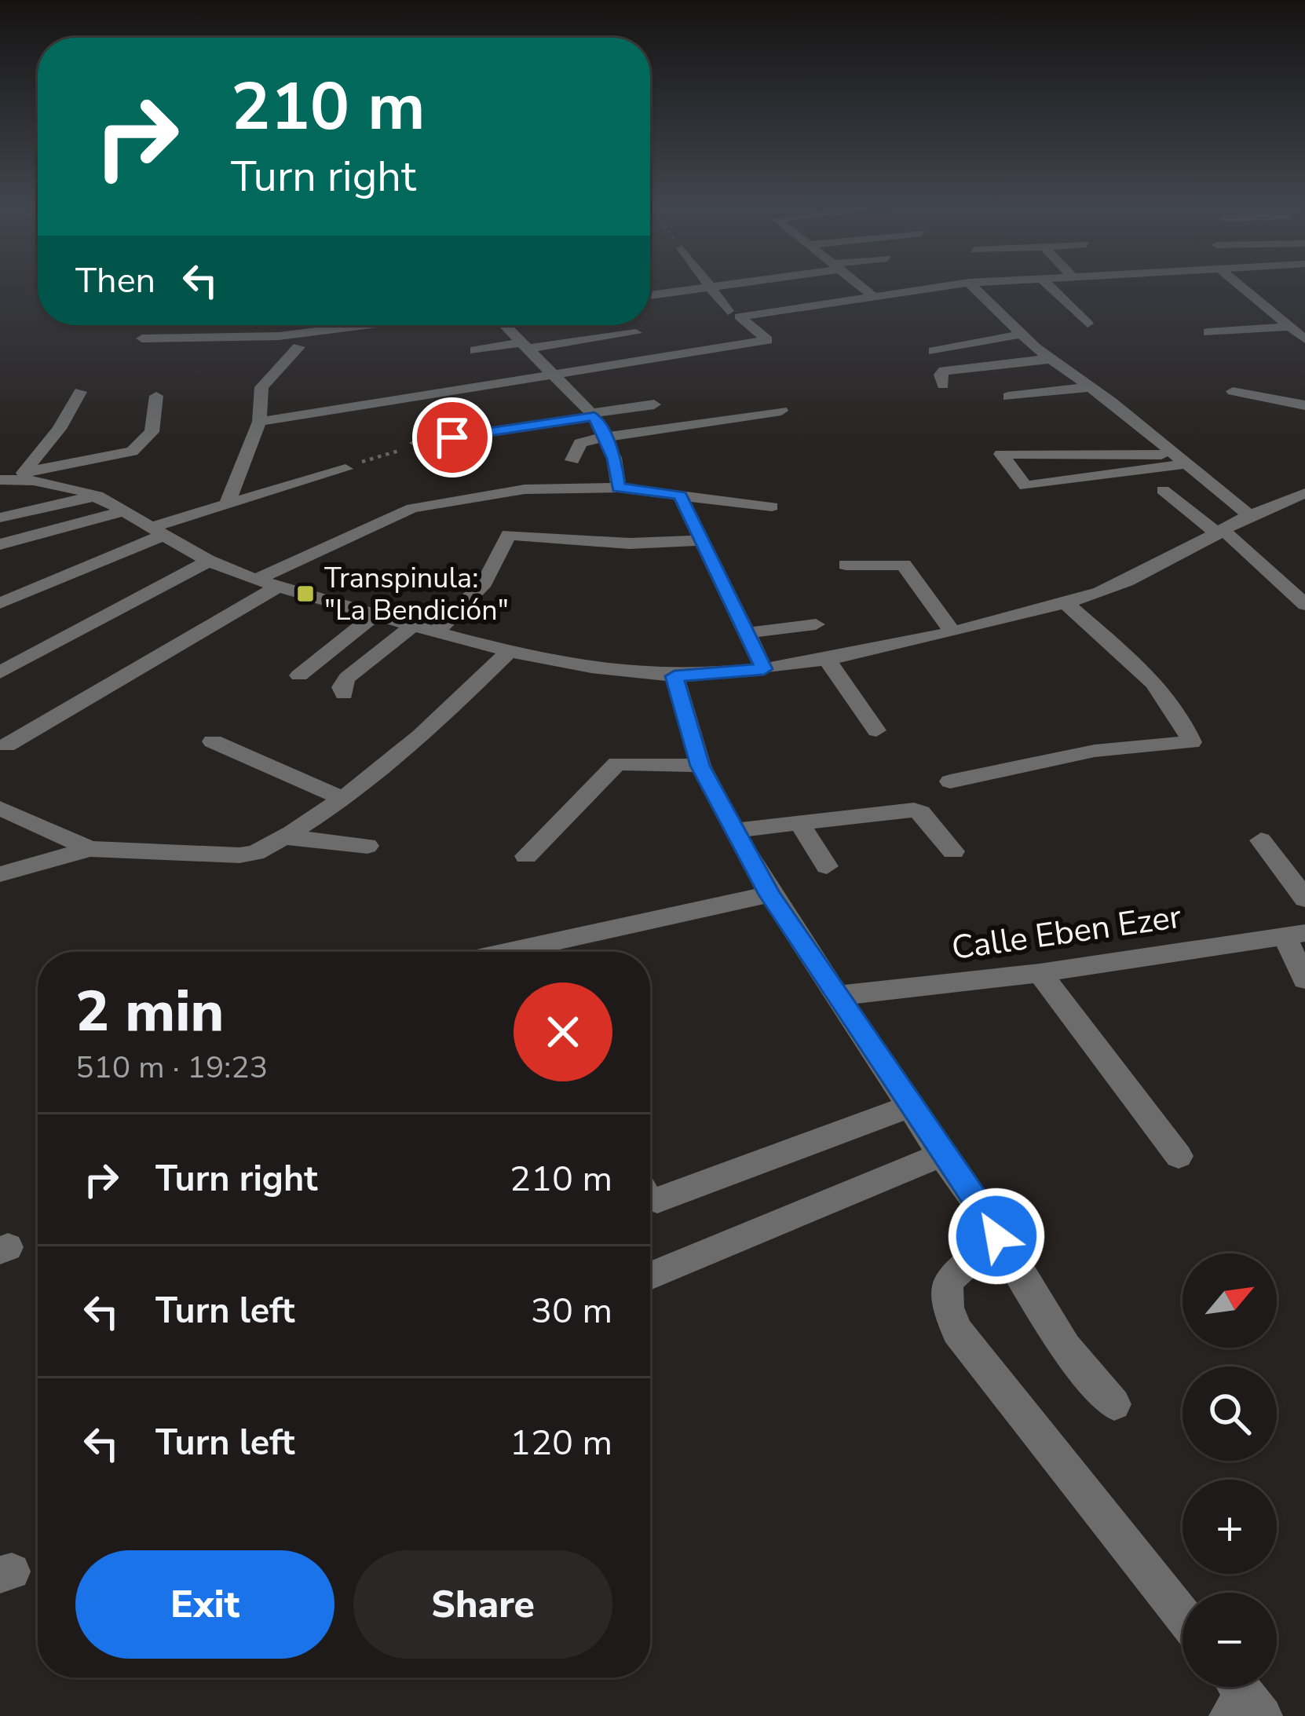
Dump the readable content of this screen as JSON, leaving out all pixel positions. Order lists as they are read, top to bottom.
{
  "streets": {
    "street": ["Calle Eben Ezer"]
  },
  "places": {
    "transit": ["Transpinula: \"La Bendición\""]
  },
  "north": "top right",
  "page": {
    "turn": ["210 m", "Turn right"],
    "then": "Then",
    "heading": ["2 min", "510 m · 19:23"],
    "list": [
      {
        "name": "Turn right",
        "value": "210 m"
      },
      {
        "name": "Turn left",
        "value": "30 m"
      },
      {
        "name": "Turn left",
        "value": "120 m"
      }
    ],
    "map_buttons": ["+", "−"],
    "buttons": ["Exit", "Share"]
  }
}
